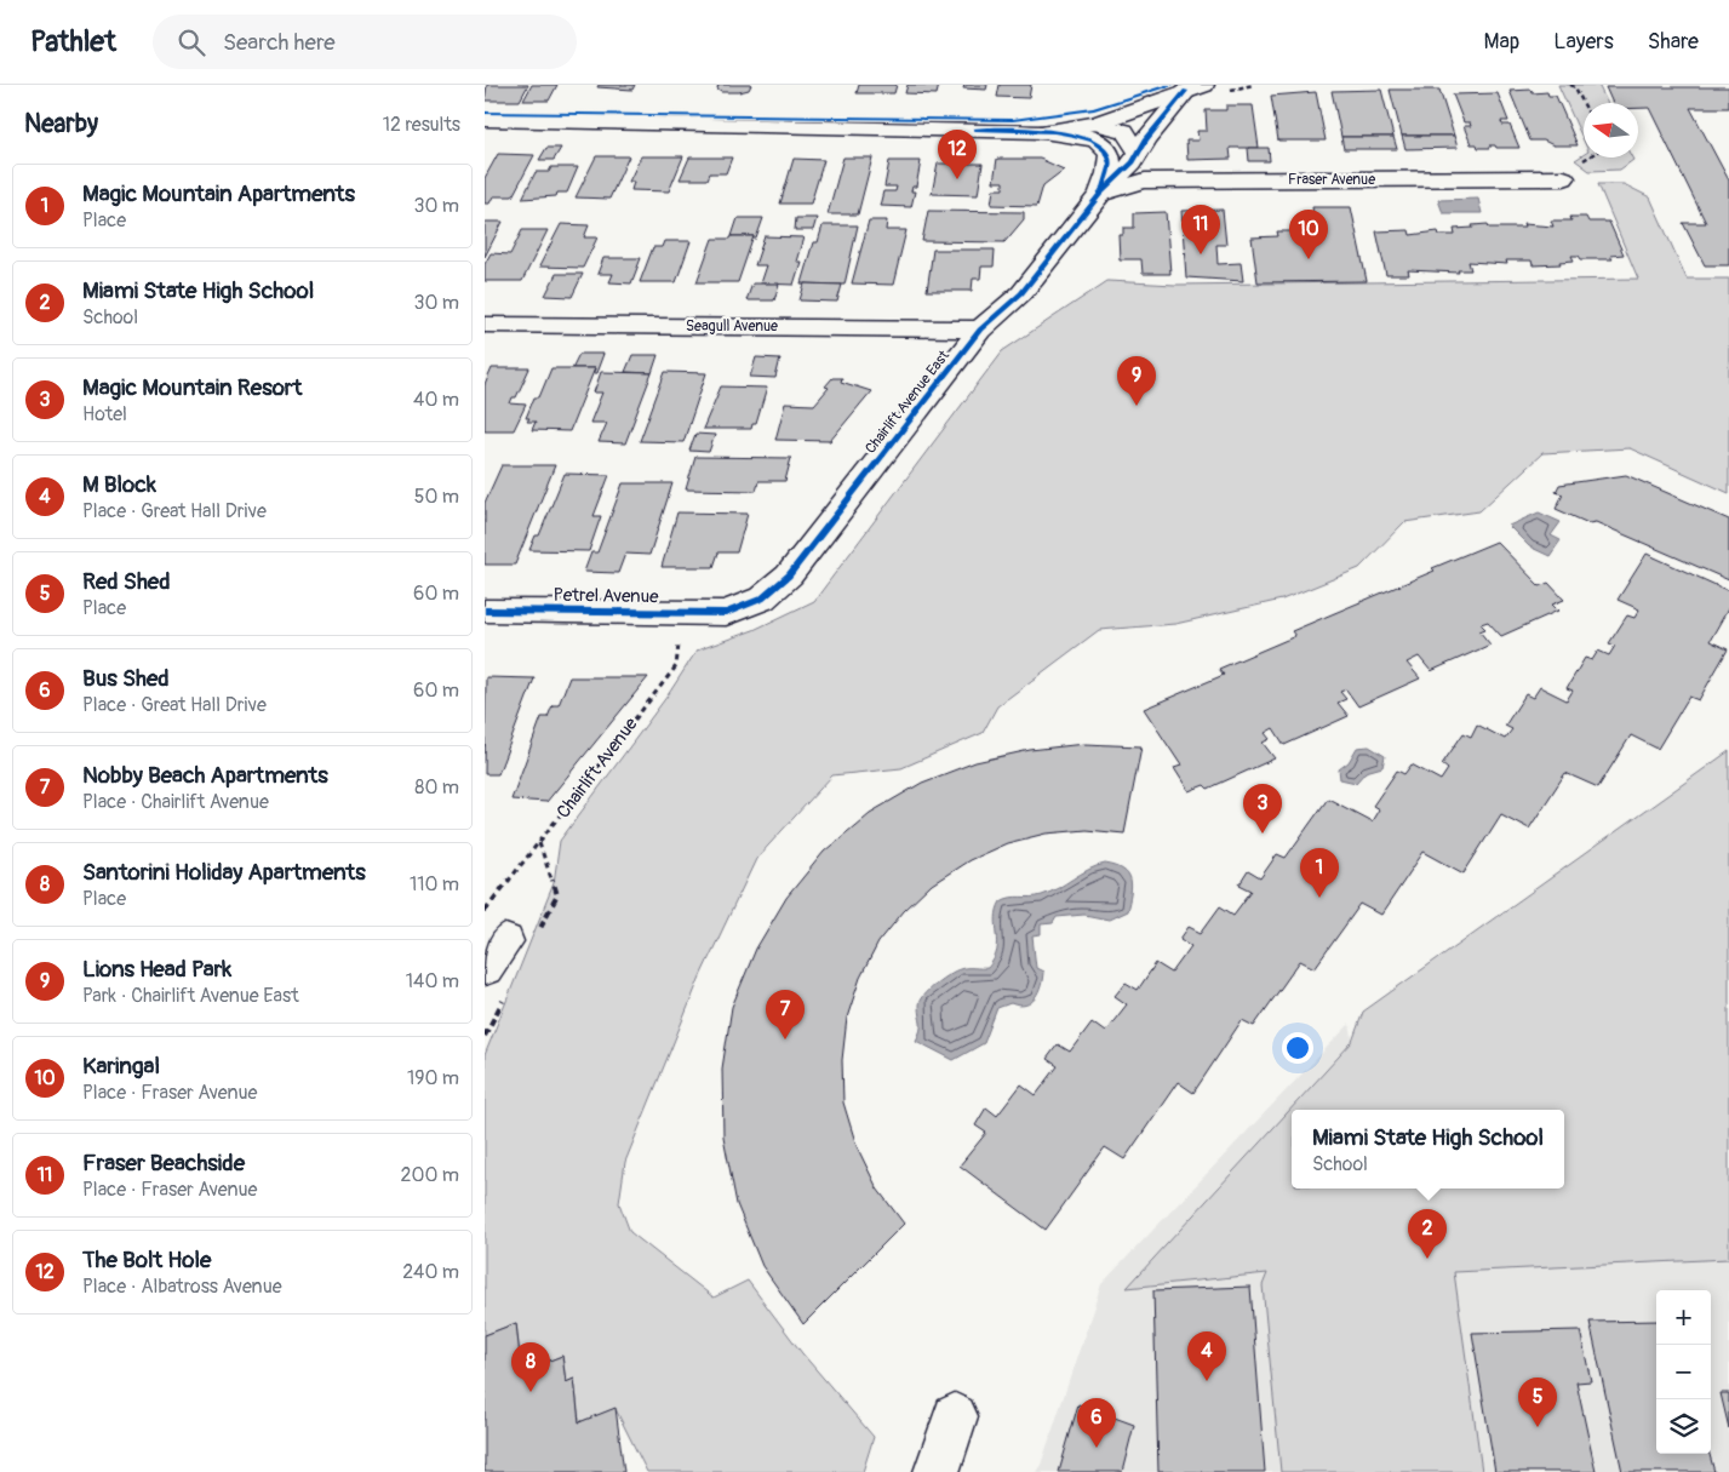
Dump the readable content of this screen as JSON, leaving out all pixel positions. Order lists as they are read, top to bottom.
{
  "streets": {
    "street": [
      "Fraser Avenue",
      "Seagull Avenue",
      "Chairlift Avenue East",
      "Petrel Avenue"
    ],
    "path": ["Chairlift Avenue"]
  },
  "crossings": [
    ["Fraser Avenue", "Chairlift Avenue East"],
    ["Seagull Avenue", "Chairlift Avenue East"],
    ["Chairlift Avenue East", "Petrel Avenue"],
    ["Petrel Avenue", "Chairlift Avenue"]
  ],
  "north": "left",
  "page": {
    "header": "Pathlet",
    "search": "Search here",
    "nav": ["Map", "Layers", "Share"],
    "heading": ["Nearby", "12 results"],
    "pins": [
      "12",
      "11",
      "10",
      "9",
      "3",
      "1",
      "7",
      "2",
      "4",
      "8",
      "5",
      "6"
    ],
    "list": [
      {
        "mark": "1",
        "name": "Magic Mountain Apartments",
        "note": "Place",
        "value": "30 m"
      },
      {
        "mark": "2",
        "name": "Miami State High School",
        "note": "School",
        "value": "30 m"
      },
      {
        "mark": "3",
        "name": "Magic Mountain Resort",
        "note": "Hotel",
        "value": "40 m"
      },
      {
        "mark": "4",
        "name": "M Block",
        "note": "Place · Great Hall Drive",
        "value": "50 m"
      },
      {
        "mark": "5",
        "name": "Red Shed",
        "note": "Place",
        "value": "60 m"
      },
      {
        "mark": "6",
        "name": "Bus Shed",
        "note": "Place · Great Hall Drive",
        "value": "60 m"
      },
      {
        "mark": "7",
        "name": "Nobby Beach Apartments",
        "note": "Place · Chairlift Avenue",
        "value": "80 m"
      },
      {
        "mark": "8",
        "name": "Santorini Holiday Apartments",
        "note": "Place",
        "value": "110 m"
      },
      {
        "mark": "9",
        "name": "Lions Head Park",
        "note": "Park · Chairlift Avenue East",
        "value": "140 m"
      },
      {
        "mark": "10",
        "name": "Karingal",
        "note": "Place · Fraser Avenue",
        "value": "190 m"
      },
      {
        "mark": "11",
        "name": "Fraser Beachside",
        "note": "Place · Fraser Avenue",
        "value": "200 m"
      },
      {
        "mark": "12",
        "name": "The Bolt Hole",
        "note": "Place · Albatross Avenue",
        "value": "240 m"
      }
    ],
    "popup": ["Miami State High School", "School"],
    "map_buttons": ["+", "−"]
  }
}
